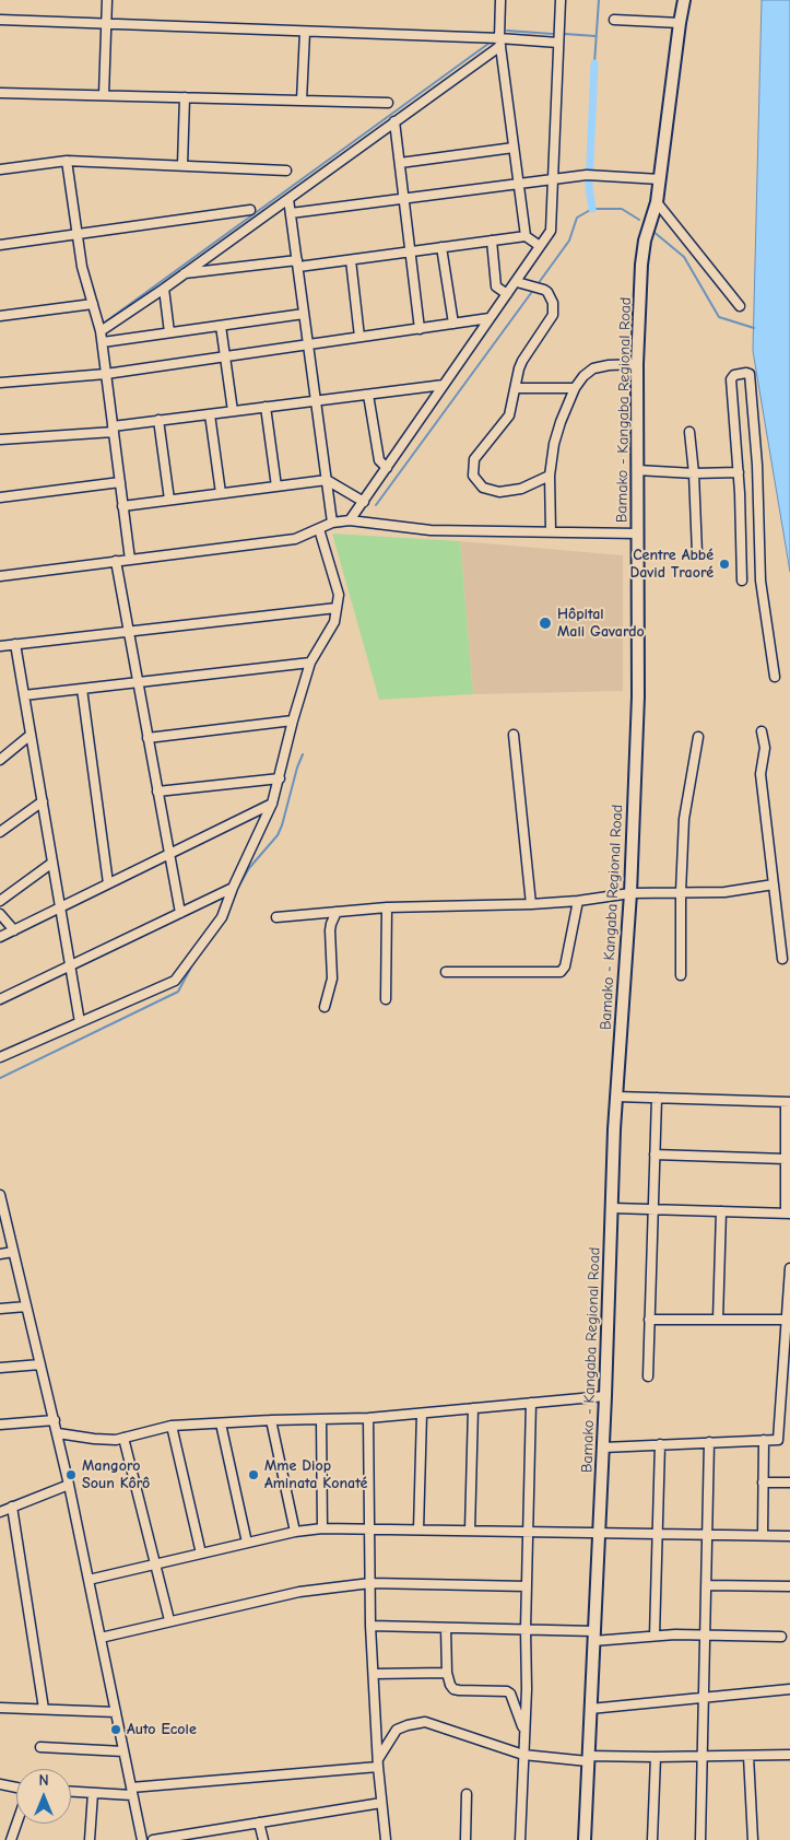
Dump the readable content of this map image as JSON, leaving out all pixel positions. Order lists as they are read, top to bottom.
{
  "streets": {
    "street": ["Bamako - Kangaba Regional Road"]
  },
  "places": [
    "Centre Abbé David Traoré",
    "Hôpital Mali Gavardo",
    "Mangoro Soun Kôrô",
    "Mme Diop Aminata Konaté",
    "Auto Ecole"
  ],
  "north": "top"
}
